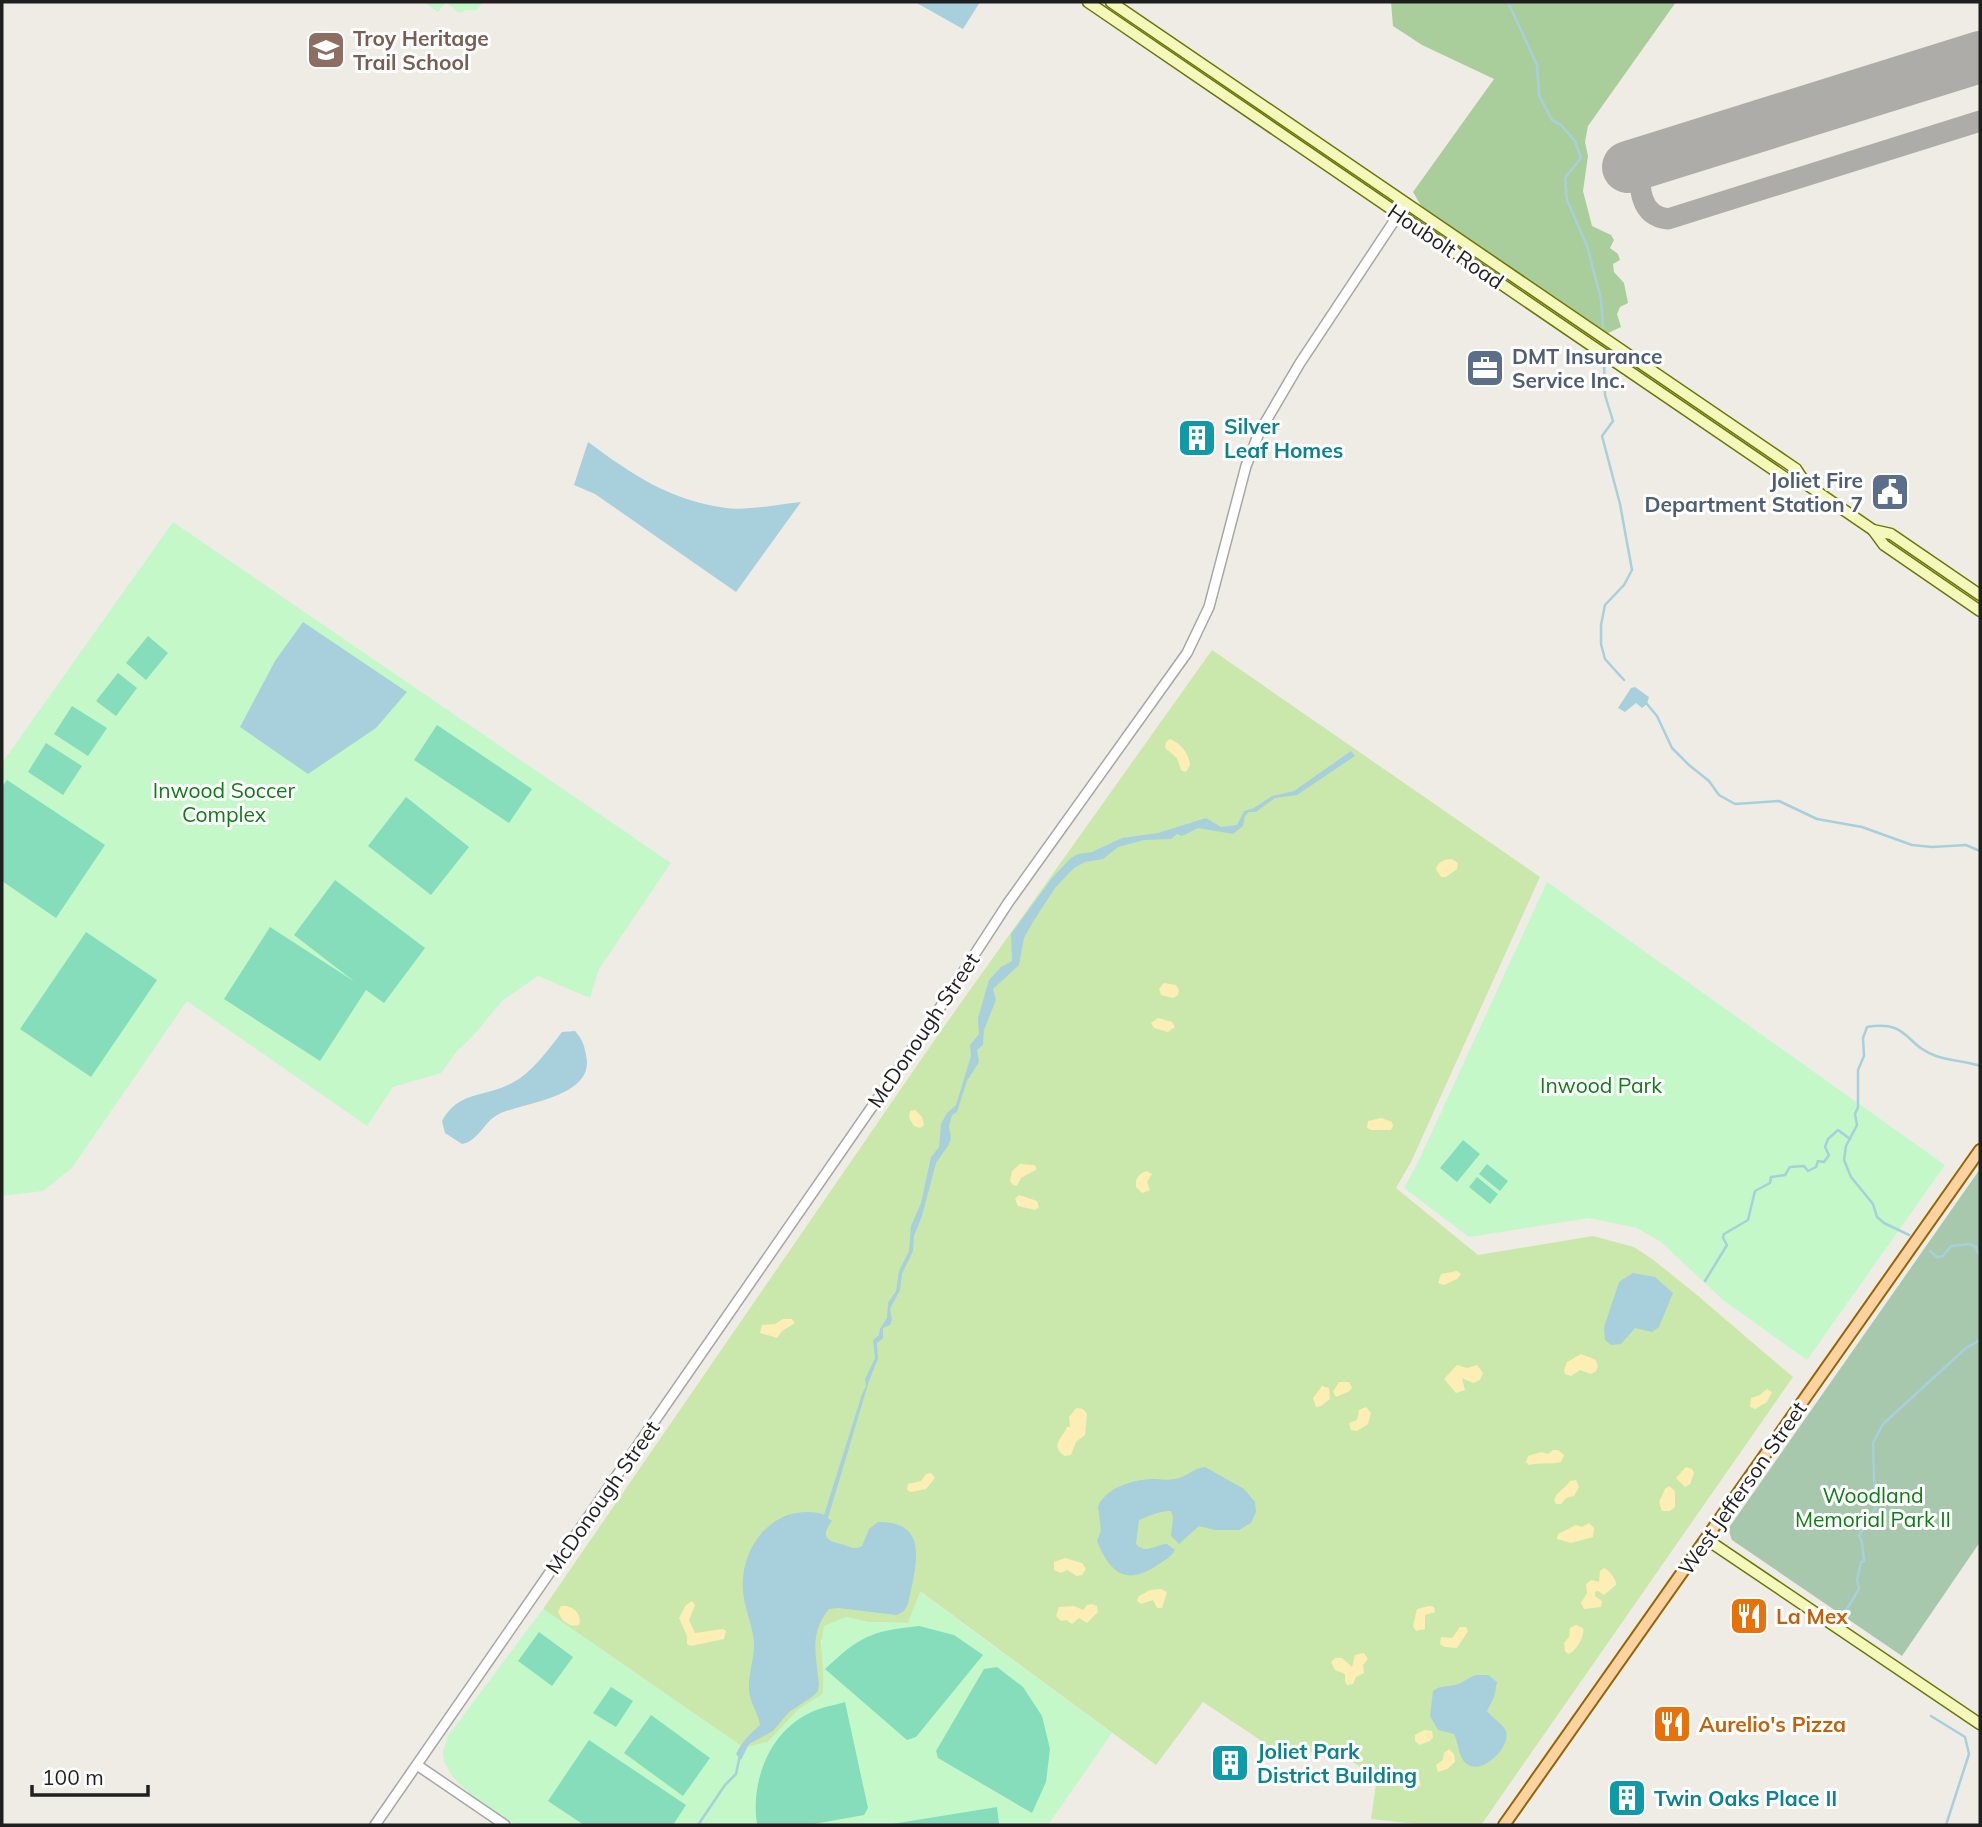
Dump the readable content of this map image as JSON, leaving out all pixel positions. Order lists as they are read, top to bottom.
{
  "streets": {
    "main road": ["Houbolt Road", "West Jefferson Street"],
    "street": ["McDonough Street"]
  },
  "crossings": [
    ["Houbolt Road", "McDonough Street"]
  ],
  "parks": ["Inwood Soccer Complex", "Inwood Park", "Woodland Memorial Park II"],
  "places": {
    "school or university": ["Troy Heritage Trail School"],
    "office": ["DMT Insurance Service Inc."],
    "building": ["Silver Leaf Homes", "Joliet Park District Building", "Twin Oaks Place II"],
    "public building": ["Joliet Fire Department Station 7"],
    "restaurant": ["La Mex", "Aurelio's Pizza"]
  },
  "scale_bar": "100 m"
}
